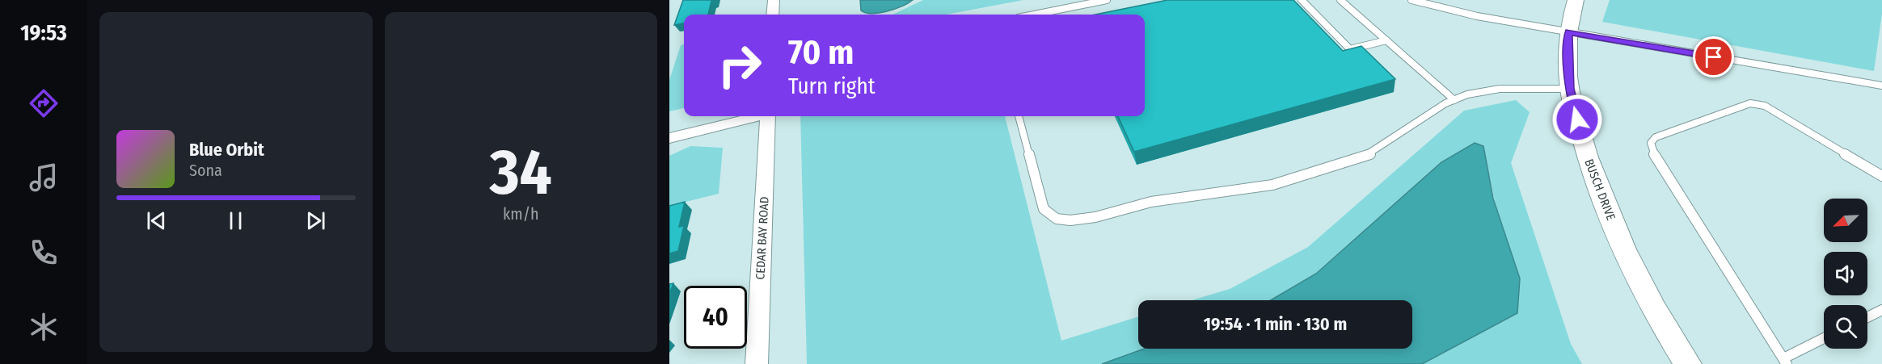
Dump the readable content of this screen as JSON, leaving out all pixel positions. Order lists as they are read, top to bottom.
{
  "streets": {
    "street": ["BUSCH DRIVE", "CEDAR BAY ROAD"]
  },
  "north": "bottom left",
  "page": {
    "tabs": "19:53",
    "tile": ["34", "km/h"],
    "turn": ["70 m", "Turn right"],
    "song": ["Blue Orbit", "Sona"],
    "limit": "40",
    "trip": "19:54 · 1 min · 130 m"
  }
}
